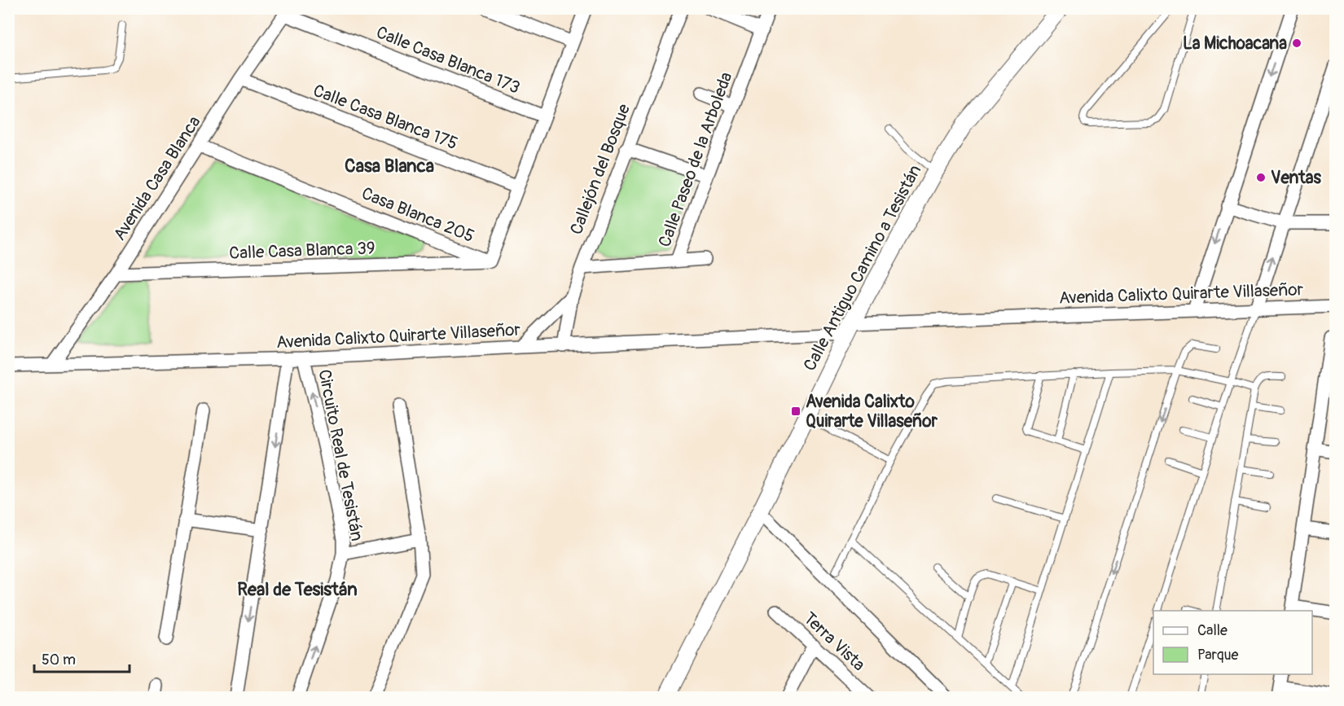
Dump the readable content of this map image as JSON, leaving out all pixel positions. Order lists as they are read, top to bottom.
{
  "streets": {
    "street": [
      "Calle Casa Blanca 173",
      "Calle Casa Blanca 175",
      "Calle Paseo de la Arboleda",
      "Callejón del Bosque",
      "Avenida Casa Blanca",
      "Casa Blanca 205",
      "Calle Casa Blanca 39",
      "Calle Antiguo Camino a Tesistán",
      "Avenida Calixto Quirarte Villaseñor",
      "Circuito Real de Tesistán",
      "Terra Vista"
    ]
  },
  "crossings": [
    ["Calle Casa Blanca 173", "Avenida Casa Blanca"],
    ["Calle Casa Blanca 175", "Avenida Casa Blanca"],
    ["Calle Paseo de la Arboleda", "Callejón del Bosque"],
    ["Callejón del Bosque", "Avenida Calixto Quirarte Villaseñor"],
    ["Avenida Casa Blanca", "Casa Blanca 205"],
    ["Avenida Casa Blanca", "Calle Casa Blanca 39"],
    ["Avenida Casa Blanca", "Avenida Calixto Quirarte Villaseñor"],
    ["Casa Blanca 205", "Calle Casa Blanca 39"],
    ["Calle Antiguo Camino a Tesistán", "Avenida Calixto Quirarte Villaseñor"],
    ["Avenida Calixto Quirarte Villaseñor", "Circuito Real de Tesistán"]
  ],
  "districts": ["Casa Blanca", "Real de Tesistán"],
  "places": {
    "other": ["La Michoacana", "Ventas"],
    "transit": ["Avenida Calixto Quirarte Villaseñor"]
  },
  "legend": ["Calle", "Parque"],
  "scale_bar": "50 m"
}
